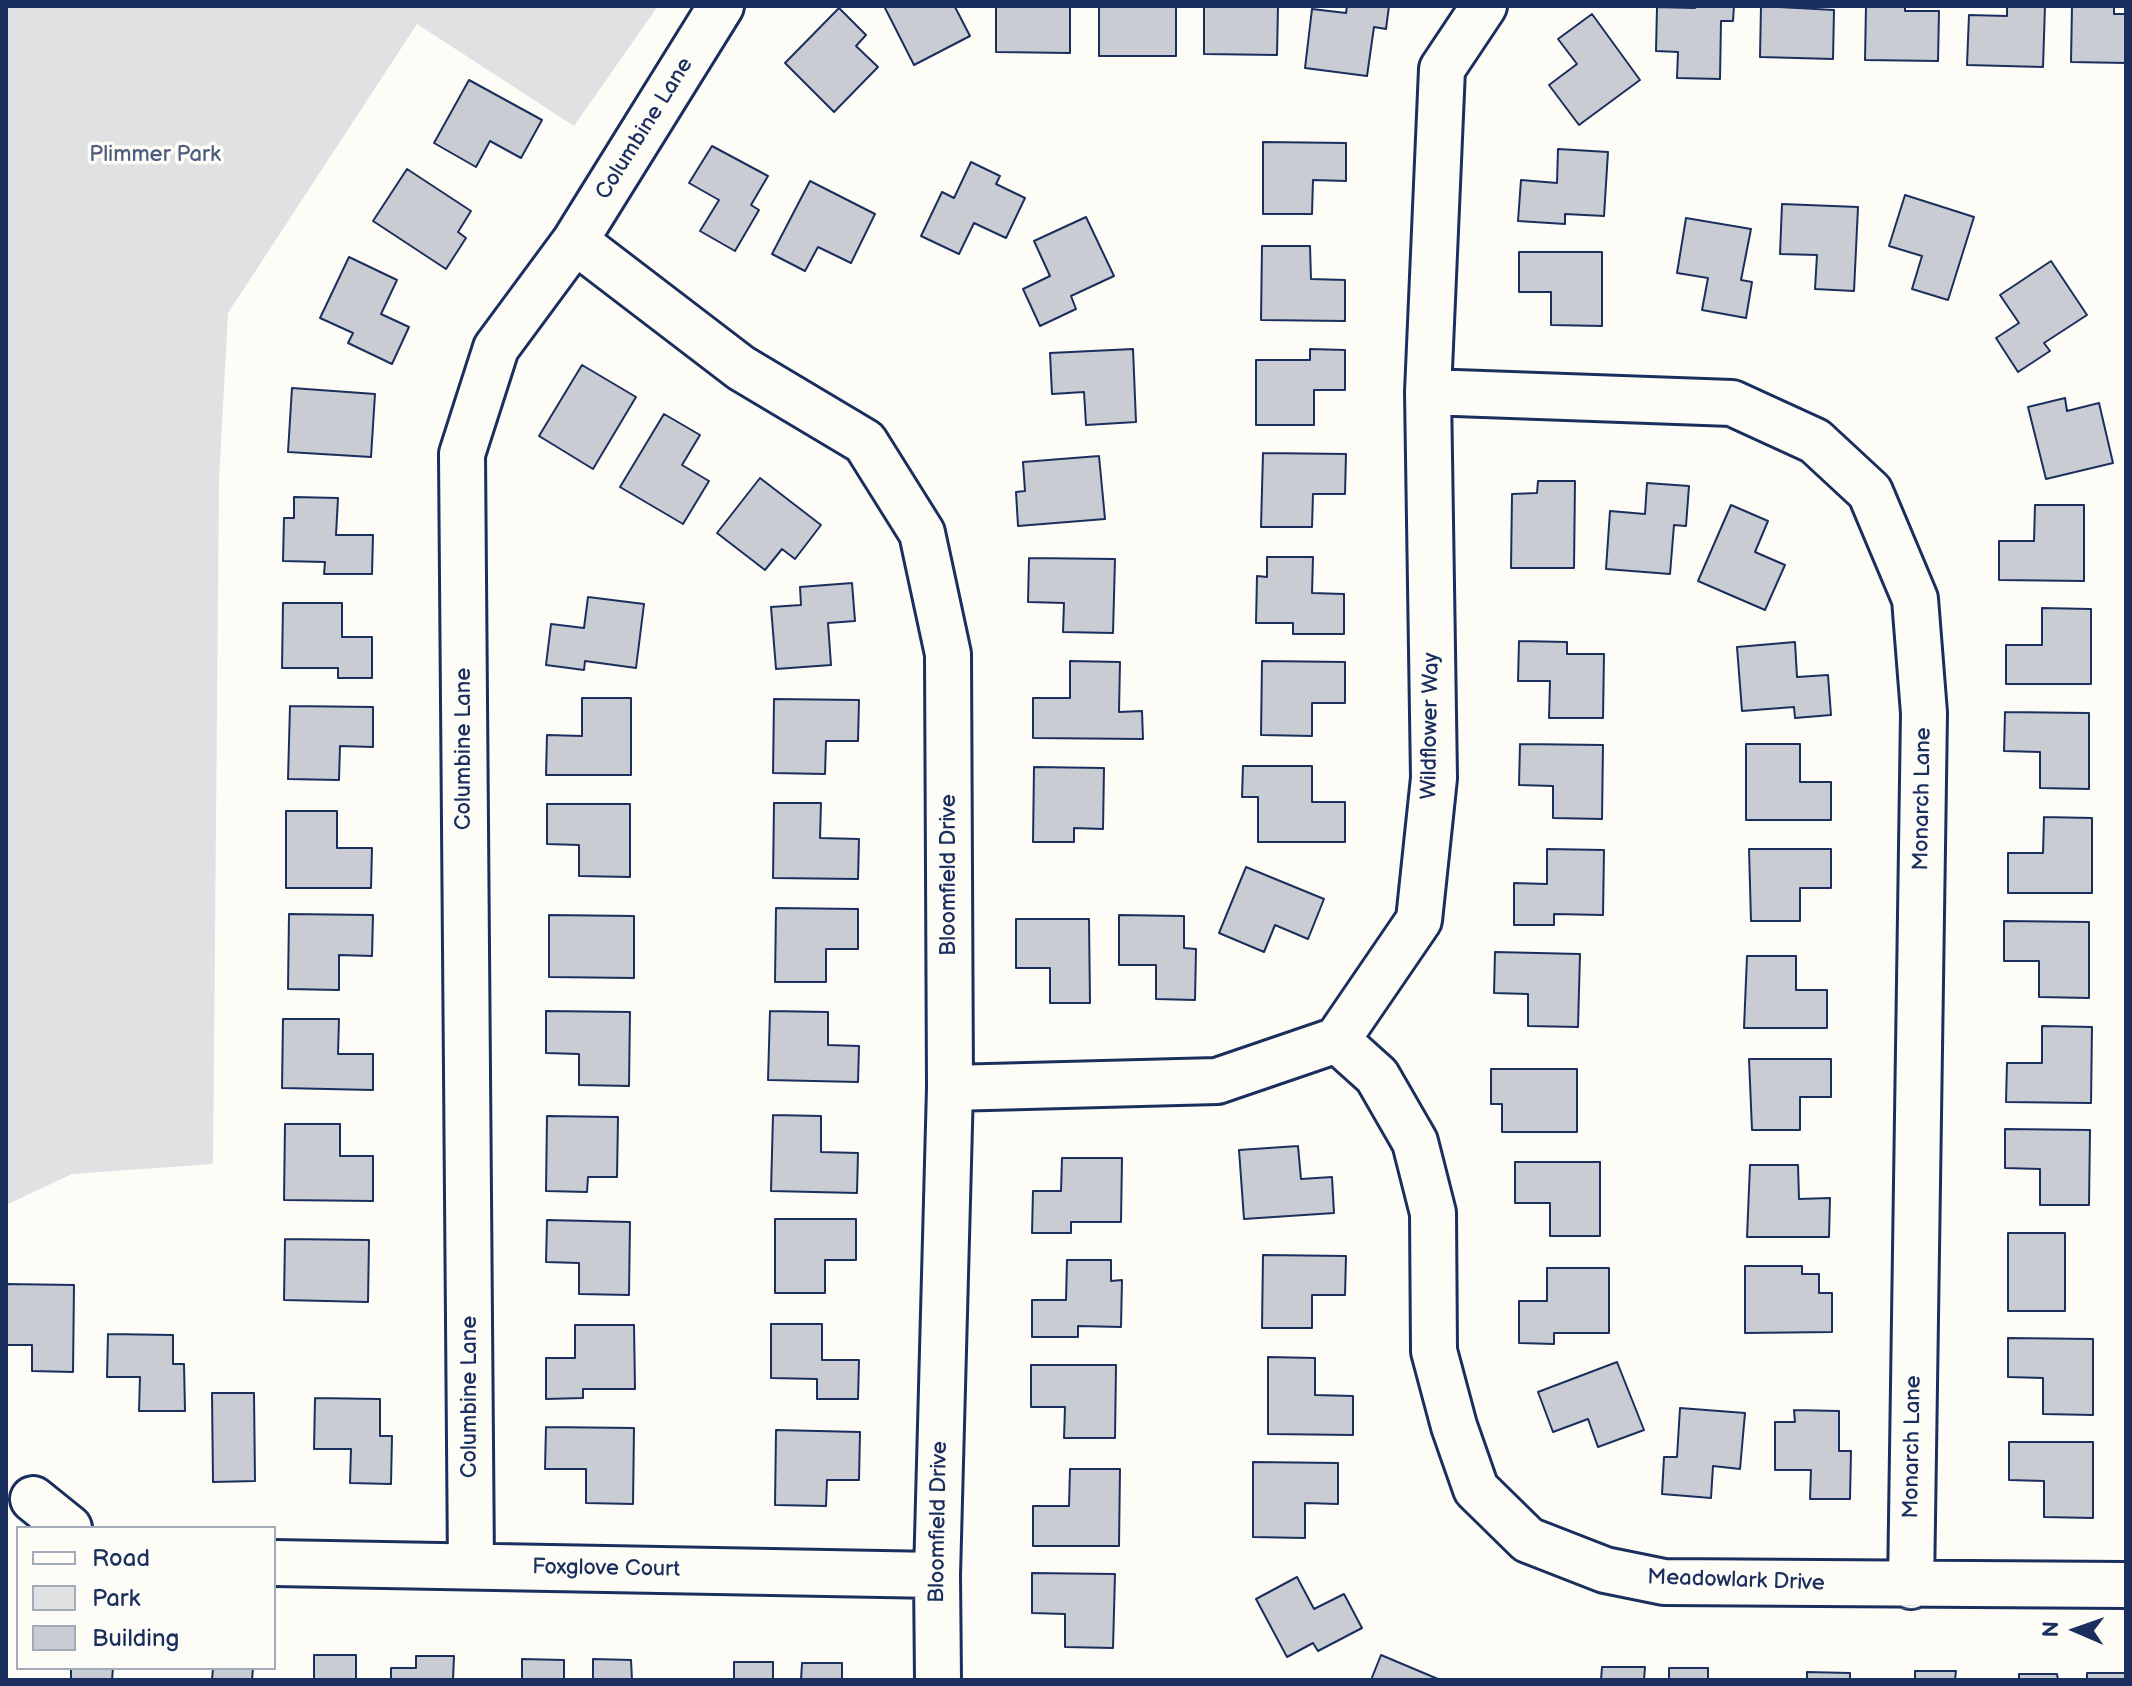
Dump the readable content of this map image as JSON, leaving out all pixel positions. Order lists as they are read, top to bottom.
{
  "streets": {
    "street": [
      "Columbine Lane",
      "Wildflower Way",
      "Monarch Lane",
      "Bloomfield Drive",
      "Foxglove Court",
      "Meadowlark Drive"
    ]
  },
  "crossings": [
    ["Columbine Lane", "Bloomfield Drive"],
    ["Columbine Lane", "Foxglove Court"],
    ["Wildflower Way", "Monarch Lane"],
    ["Wildflower Way", "Meadowlark Drive"],
    ["Monarch Lane", "Meadowlark Drive"],
    ["Bloomfield Drive", "Foxglove Court"]
  ],
  "parks": ["Plimmer Park"],
  "legend": ["Road", "Park", "Building"],
  "north": "left"
}
